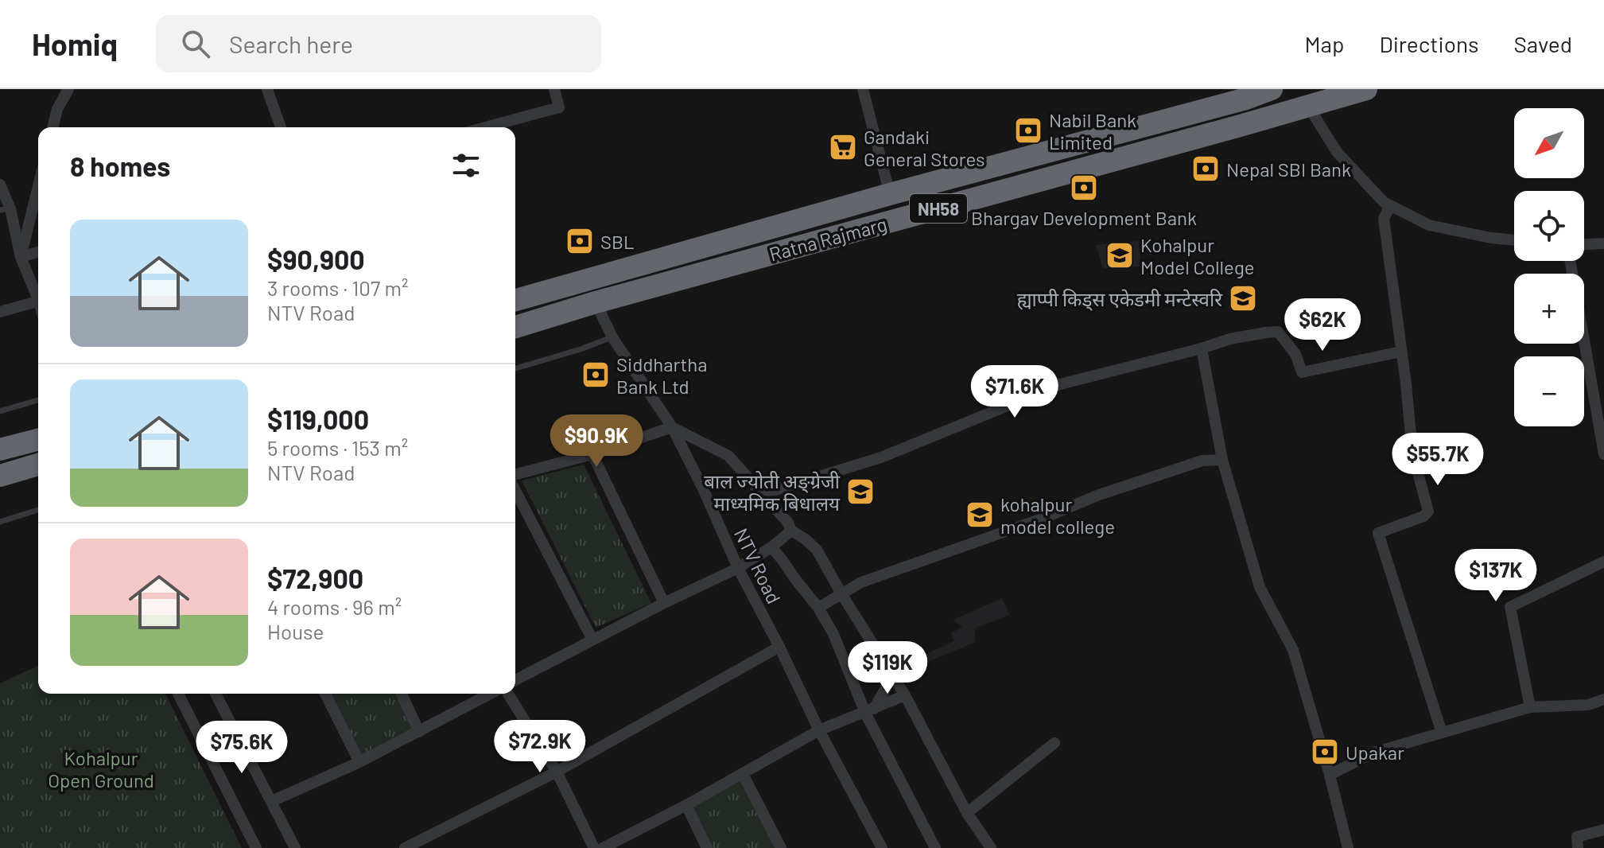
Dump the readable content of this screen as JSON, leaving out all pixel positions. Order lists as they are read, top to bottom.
{
  "streets": {
    "highway": ["NH58", "Ratna Rajmarg"],
    "street": ["NTV Road"]
  },
  "crossings": [
    ["Ratna Rajmarg", "NTV Road"]
  ],
  "parks": ["Kohalpur Open Ground"],
  "places": {
    "bank": [
      "Nabil Bank Limited",
      "Nepal SBI Bank",
      "Bhargav Development Bank",
      "SBL",
      "Siddhartha Bank Ltd",
      "Upakar"
    ],
    "supermarket": ["Gandaki General Stores"],
    "school or university": [
      "Kohalpur Model College",
      "ह्याप्पी किड्स एकेडमी मन्टेस्वरि",
      "बाल ज्योती अङ्ग्रेजी माध्यमिक बिधालय",
      "kohalpur model college"
    ]
  },
  "north": "bottom left",
  "page": {
    "header": "Homiq",
    "search": "Search here",
    "nav": ["Map", "Directions", "Saved"],
    "map_buttons": ["+", "−"],
    "heading": "8 homes",
    "list": [
      {
        "name": "$90,900",
        "note": "3 rooms · 107 m² · NTV Road"
      },
      {
        "name": "$119,000",
        "note": "5 rooms · 153 m² · NTV Road"
      },
      {
        "name": "$72,900",
        "note": "4 rooms · 96 m² · House"
      }
    ],
    "price": [
      "$62K",
      "$71.6K",
      "$90.9K",
      "$55.7K",
      "$137K",
      "$119K",
      "$72.9K",
      "$75.6K"
    ]
  }
}
